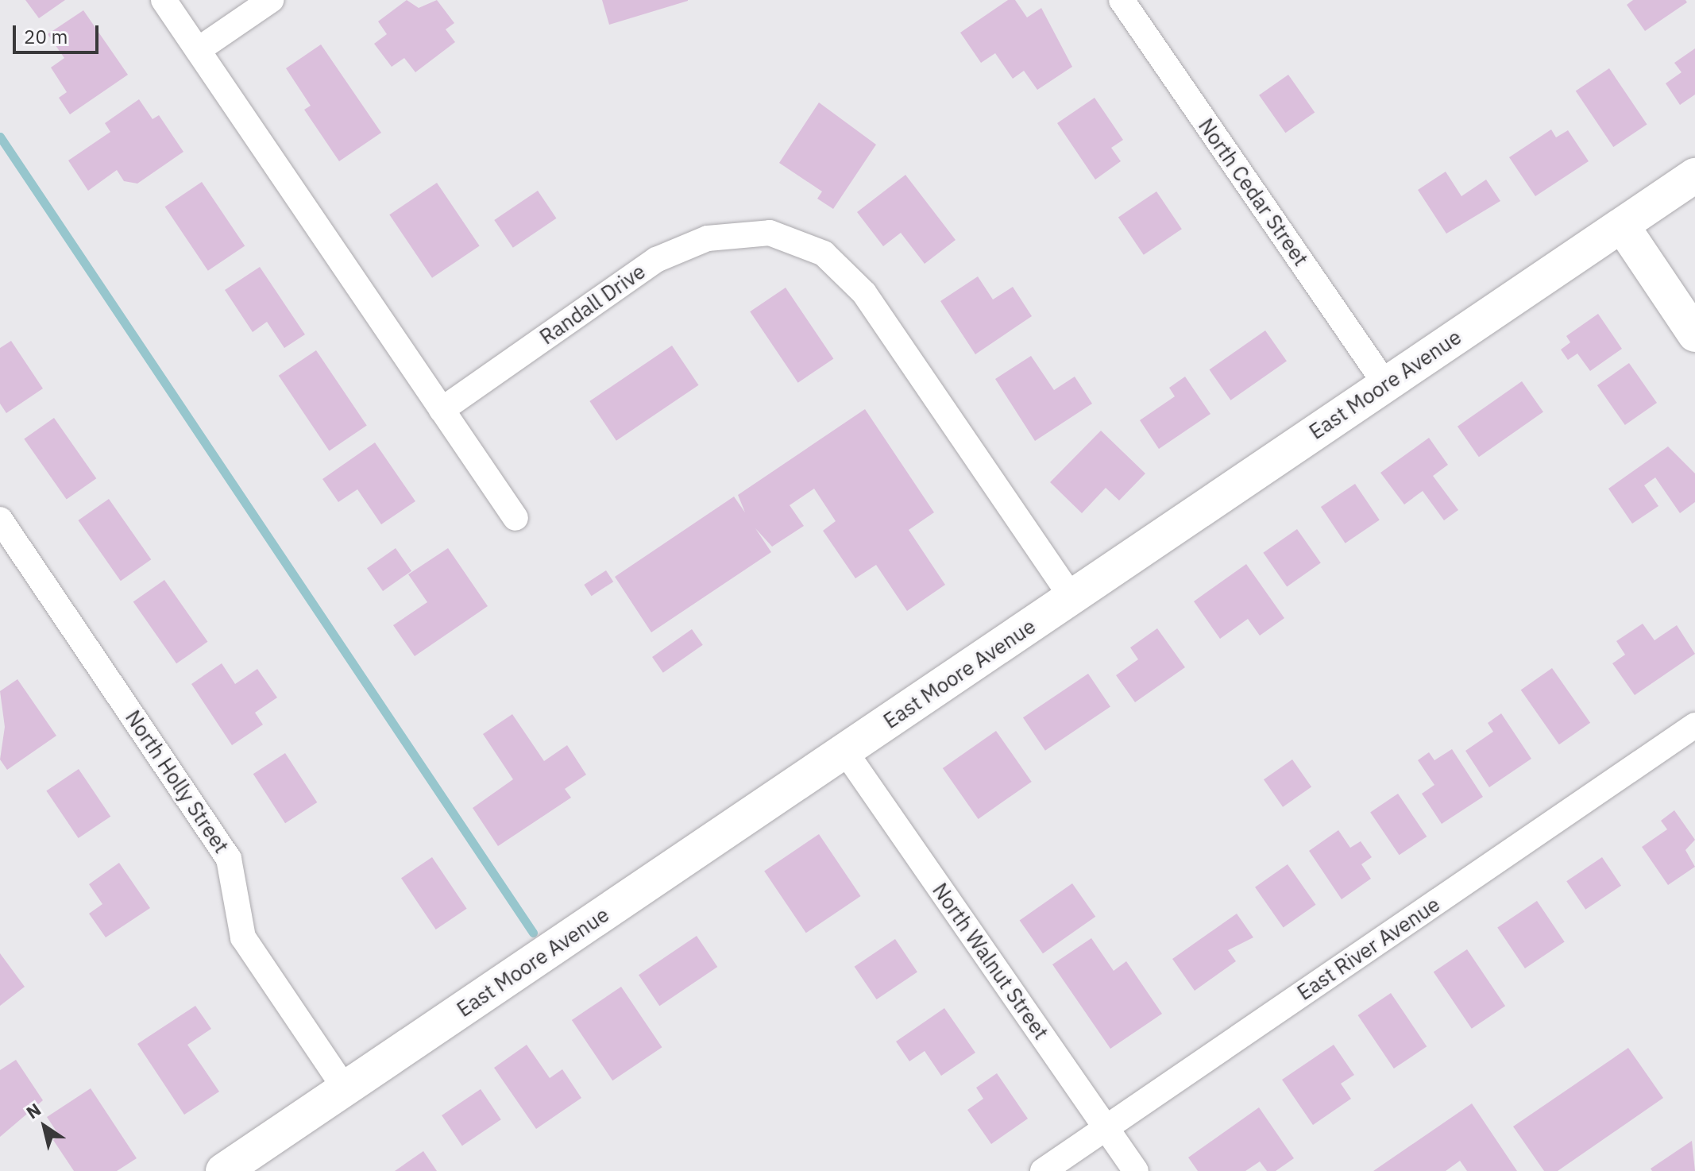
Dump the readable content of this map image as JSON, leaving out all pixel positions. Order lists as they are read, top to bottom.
{
  "streets": {
    "street": [
      "North Cedar Street",
      "Randall Drive",
      "East Moore Avenue",
      "North Holly Street",
      "East River Avenue",
      "North Walnut Street"
    ]
  },
  "crossings": [
    ["North Cedar Street", "East Moore Avenue"],
    ["Randall Drive", "East Moore Avenue"],
    ["East Moore Avenue", "North Holly Street"],
    ["East Moore Avenue", "North Walnut Street"],
    ["East River Avenue", "North Walnut Street"]
  ],
  "scale_bar": "20 m",
  "north": "top left"
}
